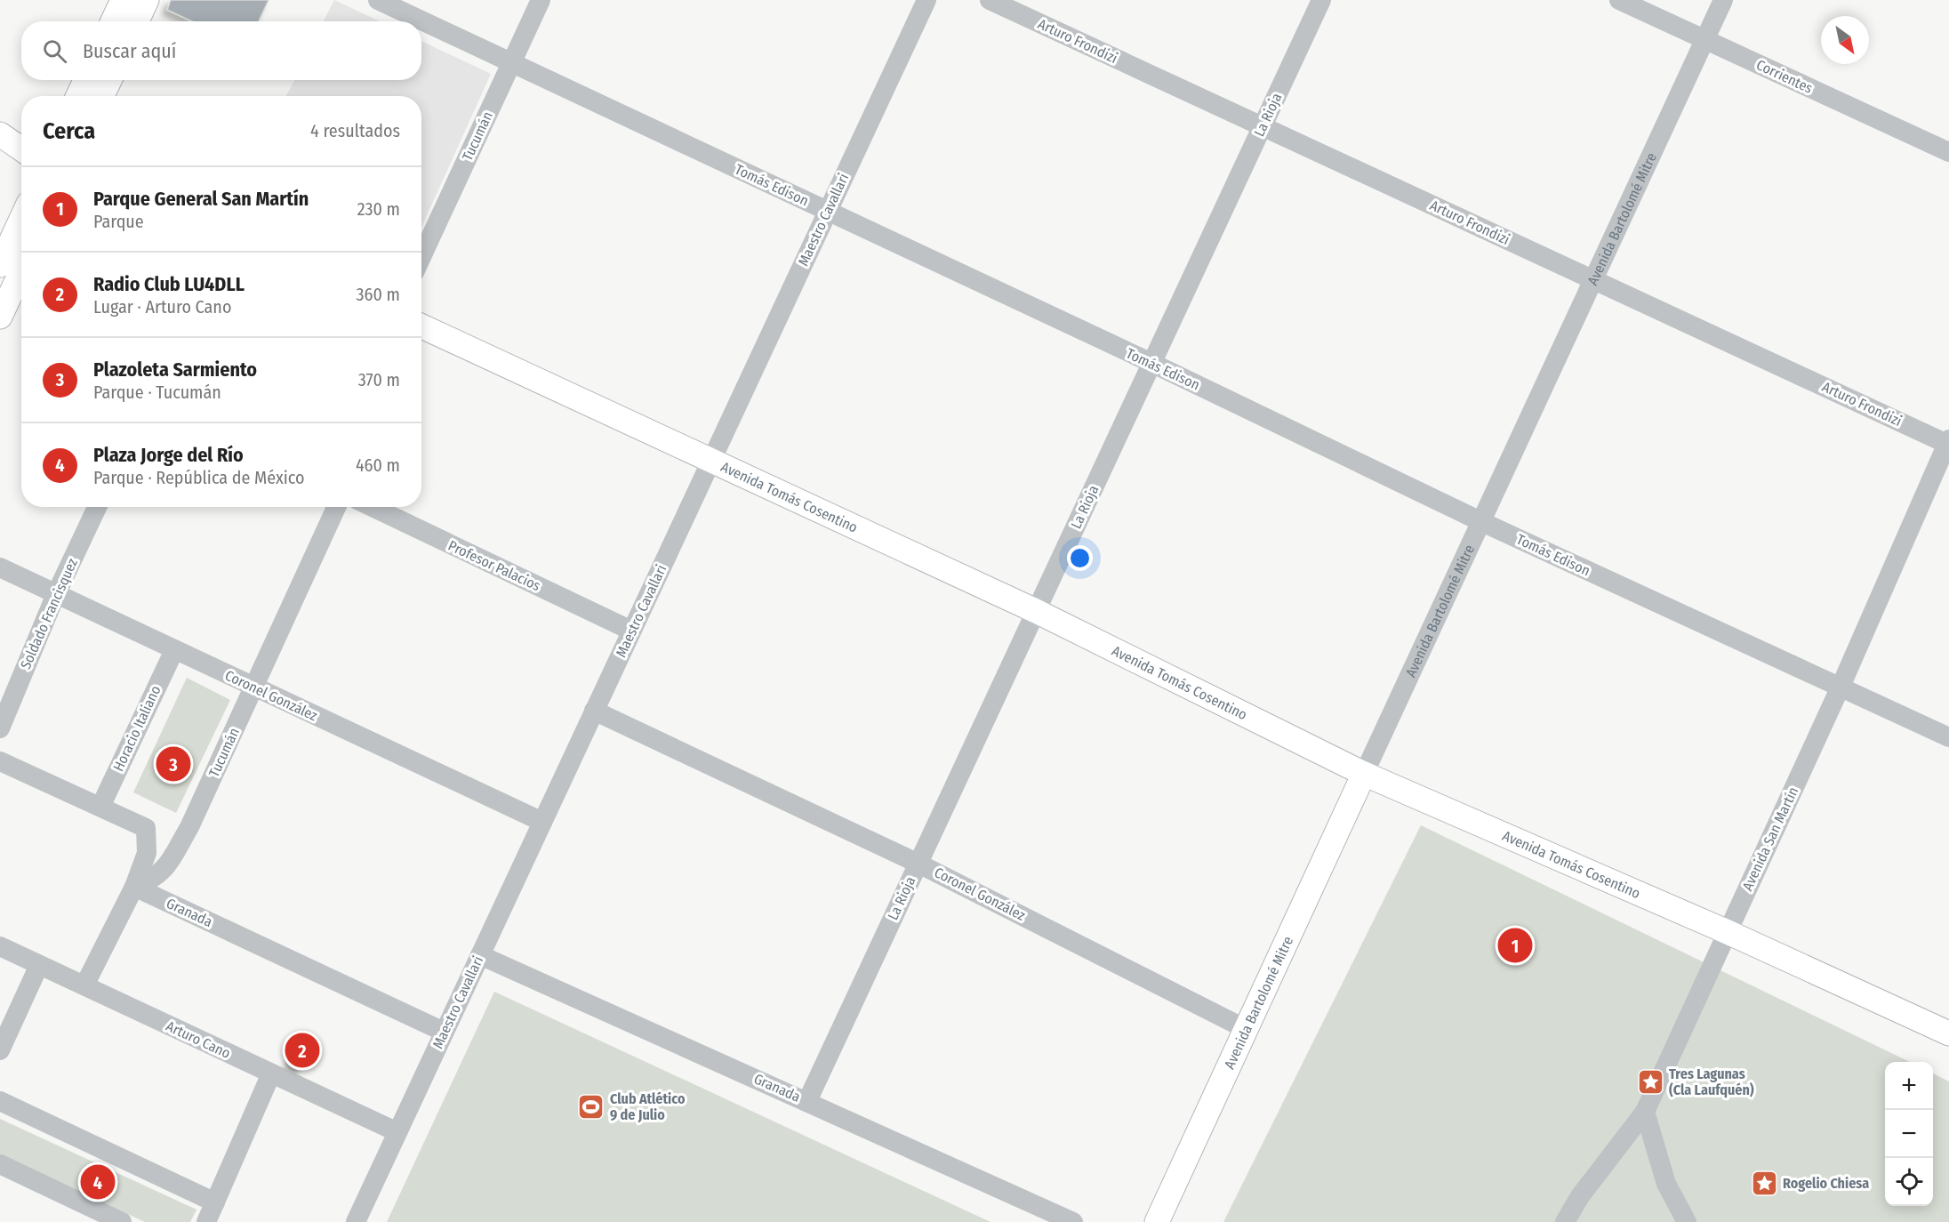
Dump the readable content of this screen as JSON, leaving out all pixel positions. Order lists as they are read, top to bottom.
{
  "streets": {
    "main road": ["Avenida Bartolomé Mitre", "Avenida Tomás Cosentino"],
    "street": [
      "Arturo Frondizi",
      "Corrientes",
      "La Rioja",
      "Tucumán",
      "Tomás Edison",
      "Maestro Cavallari",
      "Profesor Palacios",
      "Soldado Francisquez",
      "Coronel González",
      "Horacio Italiano",
      "Avenida San Martín",
      "Granada",
      "Arturo Cano"
    ]
  },
  "crossings": [
    ["Arturo Frondizi", "La Rioja"],
    ["Arturo Frondizi", "Avenida Bartolomé Mitre"],
    ["Arturo Frondizi", "Avenida San Martín"],
    ["Corrientes", "Avenida Bartolomé Mitre"],
    ["La Rioja", "Tomás Edison"],
    ["La Rioja", "Avenida Tomás Cosentino"],
    ["La Rioja", "Coronel González"],
    ["La Rioja", "Granada"],
    ["Tucumán", "Tomás Edison"],
    ["Tucumán", "Coronel González"],
    ["Tucumán", "Granada"],
    ["Tomás Edison", "Avenida Bartolomé Mitre"],
    ["Tomás Edison", "Maestro Cavallari"],
    ["Tomás Edison", "Avenida San Martín"],
    ["Avenida Bartolomé Mitre", "Avenida Tomás Cosentino"],
    ["Avenida Bartolomé Mitre", "Coronel González"],
    ["Maestro Cavallari", "Avenida Tomás Cosentino"],
    ["Maestro Cavallari", "Profesor Palacios"],
    ["Maestro Cavallari", "Coronel González"],
    ["Maestro Cavallari", "Granada"],
    ["Maestro Cavallari", "Arturo Cano"],
    ["Avenida Tomás Cosentino", "Avenida San Martín"],
    ["Soldado Francisquez", "Coronel González"],
    ["Coronel González", "Horacio Italiano"]
  ],
  "places": {
    "place": ["Tres Lagunas (Cla Laufquén)", "Rogelio Chiesa"],
    "sports": ["Club Atlético 9 de Julio"]
  },
  "north": "bottom right",
  "page": {
    "search": "Buscar aquí",
    "heading": ["Cerca", "4 resultados"],
    "list": [
      {
        "mark": "1",
        "name": "Parque General San Martín",
        "note": "Parque",
        "value": "230 m"
      },
      {
        "mark": "2",
        "name": "Radio Club LU4DLL",
        "note": "Lugar · Arturo Cano",
        "value": "360 m"
      },
      {
        "mark": "3",
        "name": "Plazoleta Sarmiento",
        "note": "Parque · Tucumán",
        "value": "370 m"
      },
      {
        "mark": "4",
        "name": "Plaza Jorge del Río",
        "note": "Parque · República de México",
        "value": "460 m"
      }
    ],
    "pins": [
      "3",
      "1",
      "2",
      "4"
    ],
    "map_buttons": ["+", "−"]
  }
}
